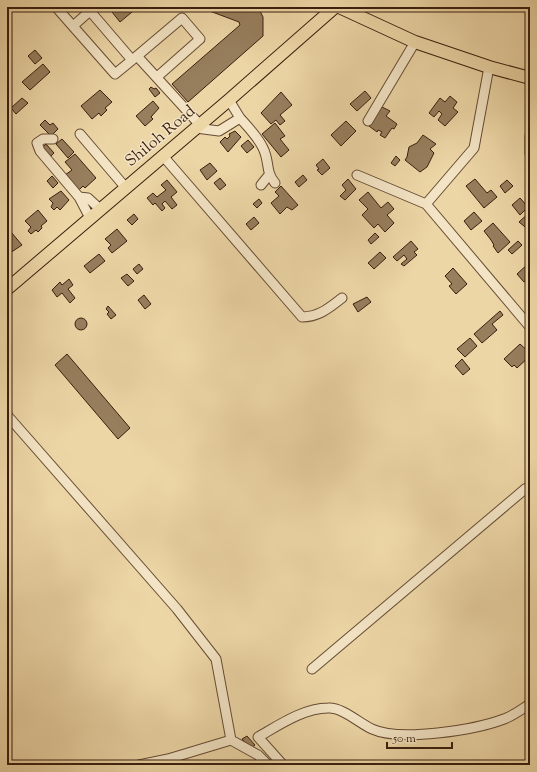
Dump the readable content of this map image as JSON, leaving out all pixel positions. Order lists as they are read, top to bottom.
{
  "streets": {
    "main road": ["Shiloh Road"]
  },
  "scale_bar": "50 m"
}
